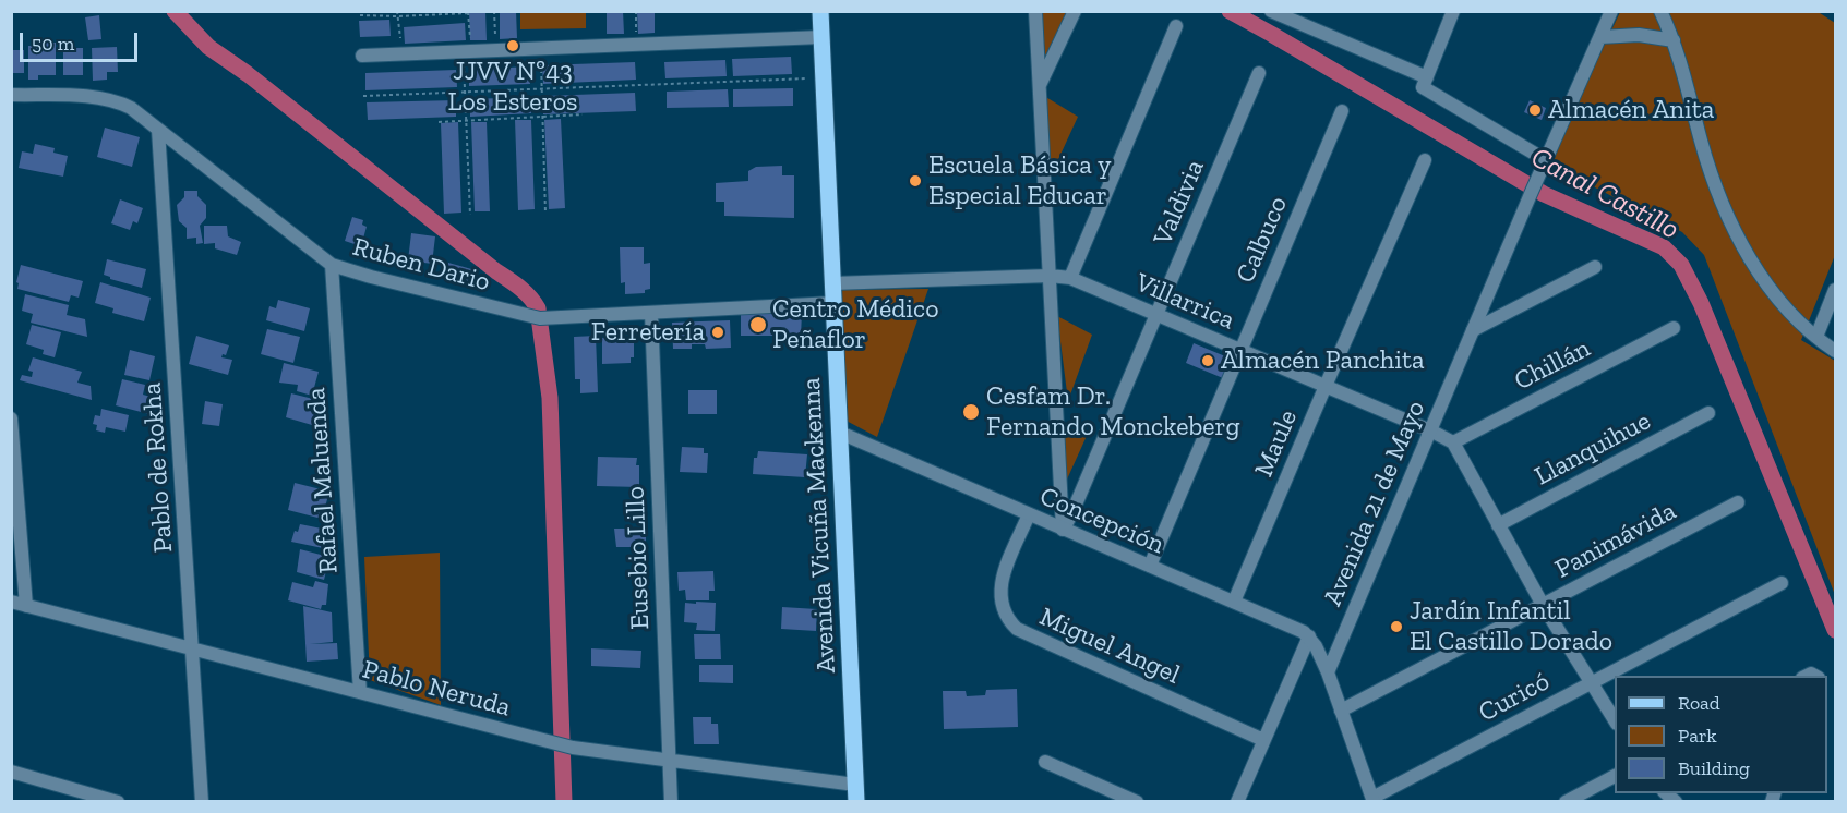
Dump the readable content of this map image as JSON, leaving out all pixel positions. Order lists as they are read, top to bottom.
{
  "streets": {
    "main road": ["Avenida Vicuña Mackenna"],
    "street": [
      "Valdivia",
      "Calbuco",
      "Ruben Dario",
      "Villarrica",
      "Chillán",
      "Maule",
      "Llanquihue",
      "Pablo de Rokha",
      "Rafael Maluenda",
      "Avenida 21 de Mayo",
      "Concepción",
      "Panimávida",
      "Eusebio Lillo",
      "Miguel Angel",
      "Pablo Neruda",
      "Curicó"
    ]
  },
  "crossings": [
    ["Valdivia", "Villarrica"],
    ["Valdivia", "Concepción"],
    ["Calbuco", "Villarrica"],
    ["Calbuco", "Concepción"],
    ["Ruben Dario", "Pablo de Rokha"],
    ["Ruben Dario", "Rafael Maluenda"],
    ["Ruben Dario", "Avenida Vicuña Mackenna"],
    ["Ruben Dario", "Eusebio Lillo"],
    ["Villarrica", "Chillán"],
    ["Villarrica", "Maule"],
    ["Villarrica", "Avenida 21 de Mayo"],
    ["Villarrica", "Avenida Vicuña Mackenna"],
    ["Maule", "Concepción"],
    ["Pablo de Rokha", "Pablo Neruda"],
    ["Rafael Maluenda", "Pablo Neruda"],
    ["Concepción", "Avenida Vicuña Mackenna"],
    ["Concepción", "Miguel Angel"],
    ["Avenida Vicuña Mackenna", "Pablo Neruda"],
    ["Eusebio Lillo", "Pablo Neruda"]
  ],
  "water": ["Canal Castillo"],
  "places": [
    "JJVV Nº43 Los Esteros",
    "Almacén Anita",
    "Escuela Básica y Especial Educar",
    "Centro Médico Peñaflor",
    "Ferretería",
    "Almacén Panchita",
    "Cesfam Dr. Fernando Monckeberg",
    "Jardín Infantil El Castillo Dorado"
  ],
  "legend": ["Road", "Park", "Building"],
  "scale_bar": "50 m"
}
